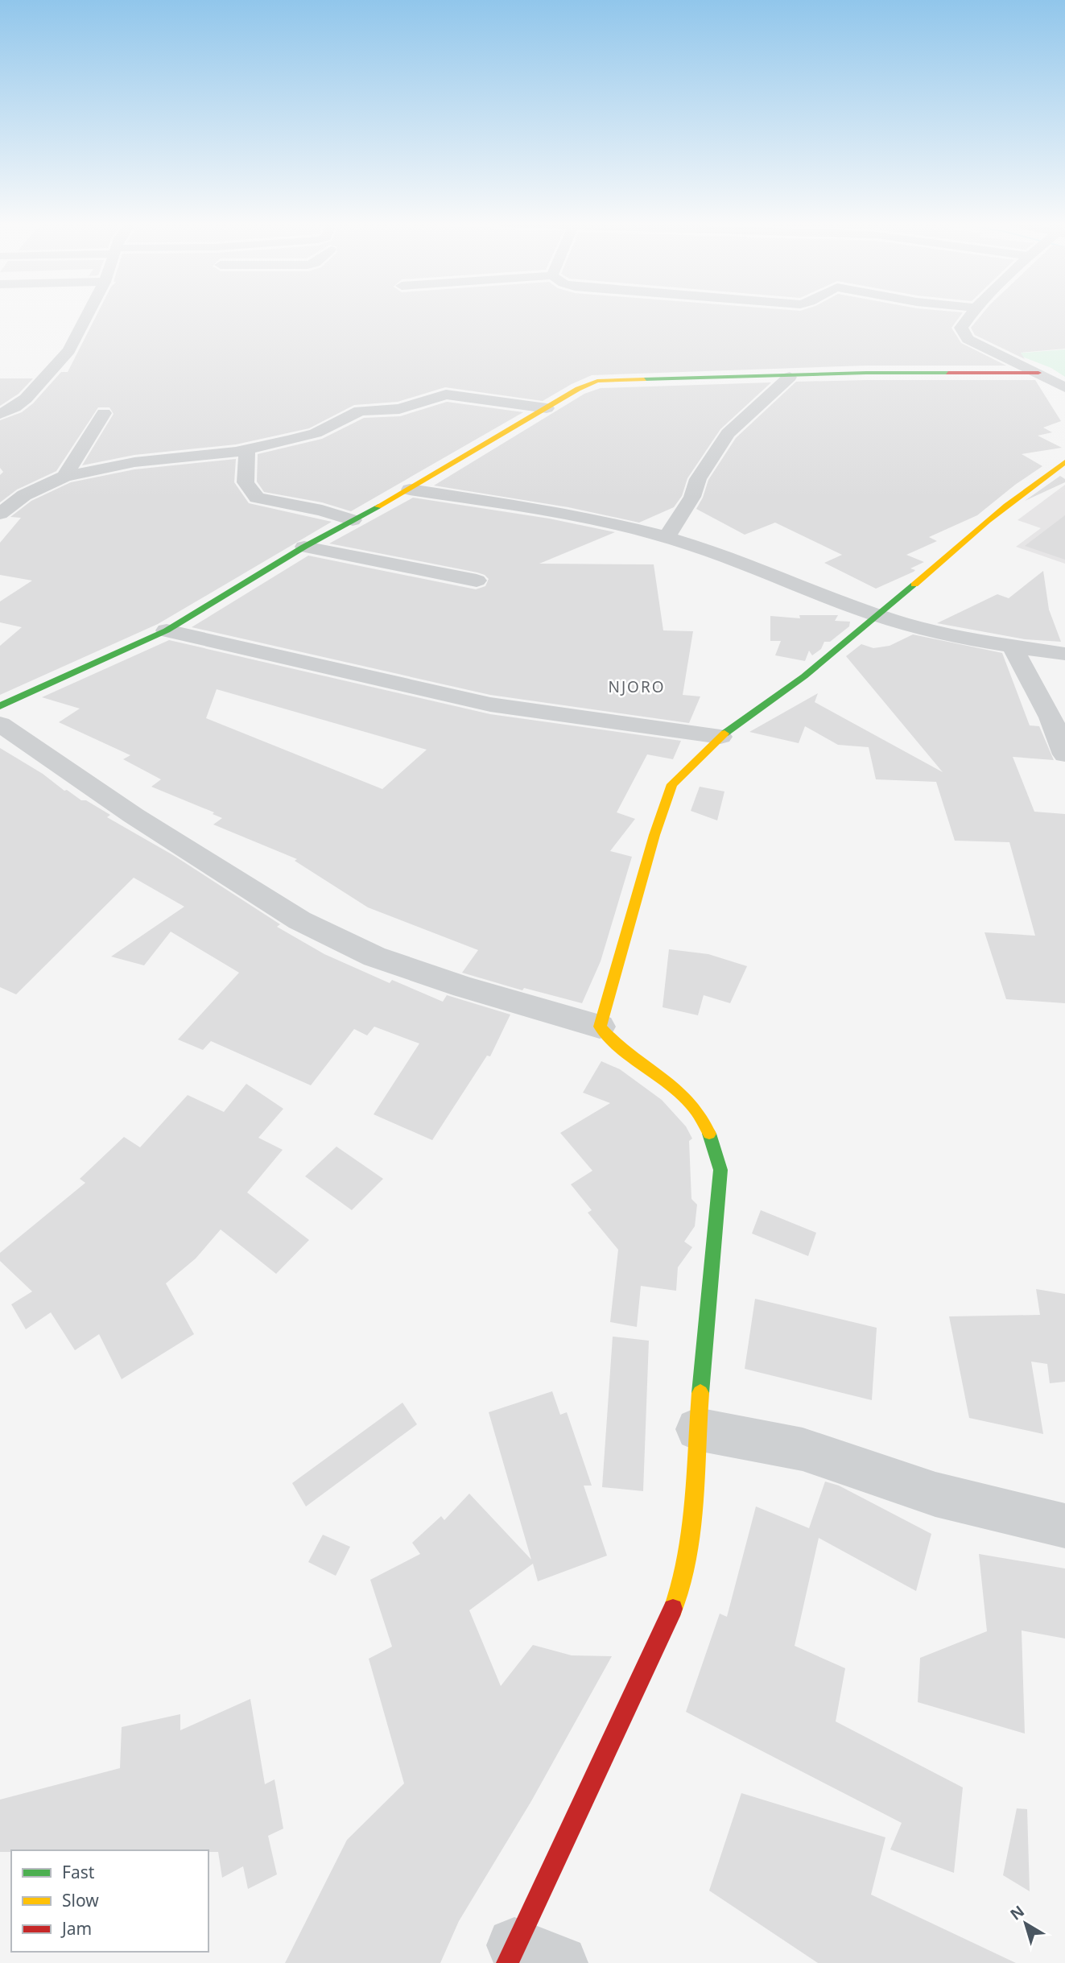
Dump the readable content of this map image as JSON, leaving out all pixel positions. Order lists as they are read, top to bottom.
{
  "districts": ["NJORO"],
  "legend": ["Fast", "Slow", "Jam"],
  "north": "top left"
}
